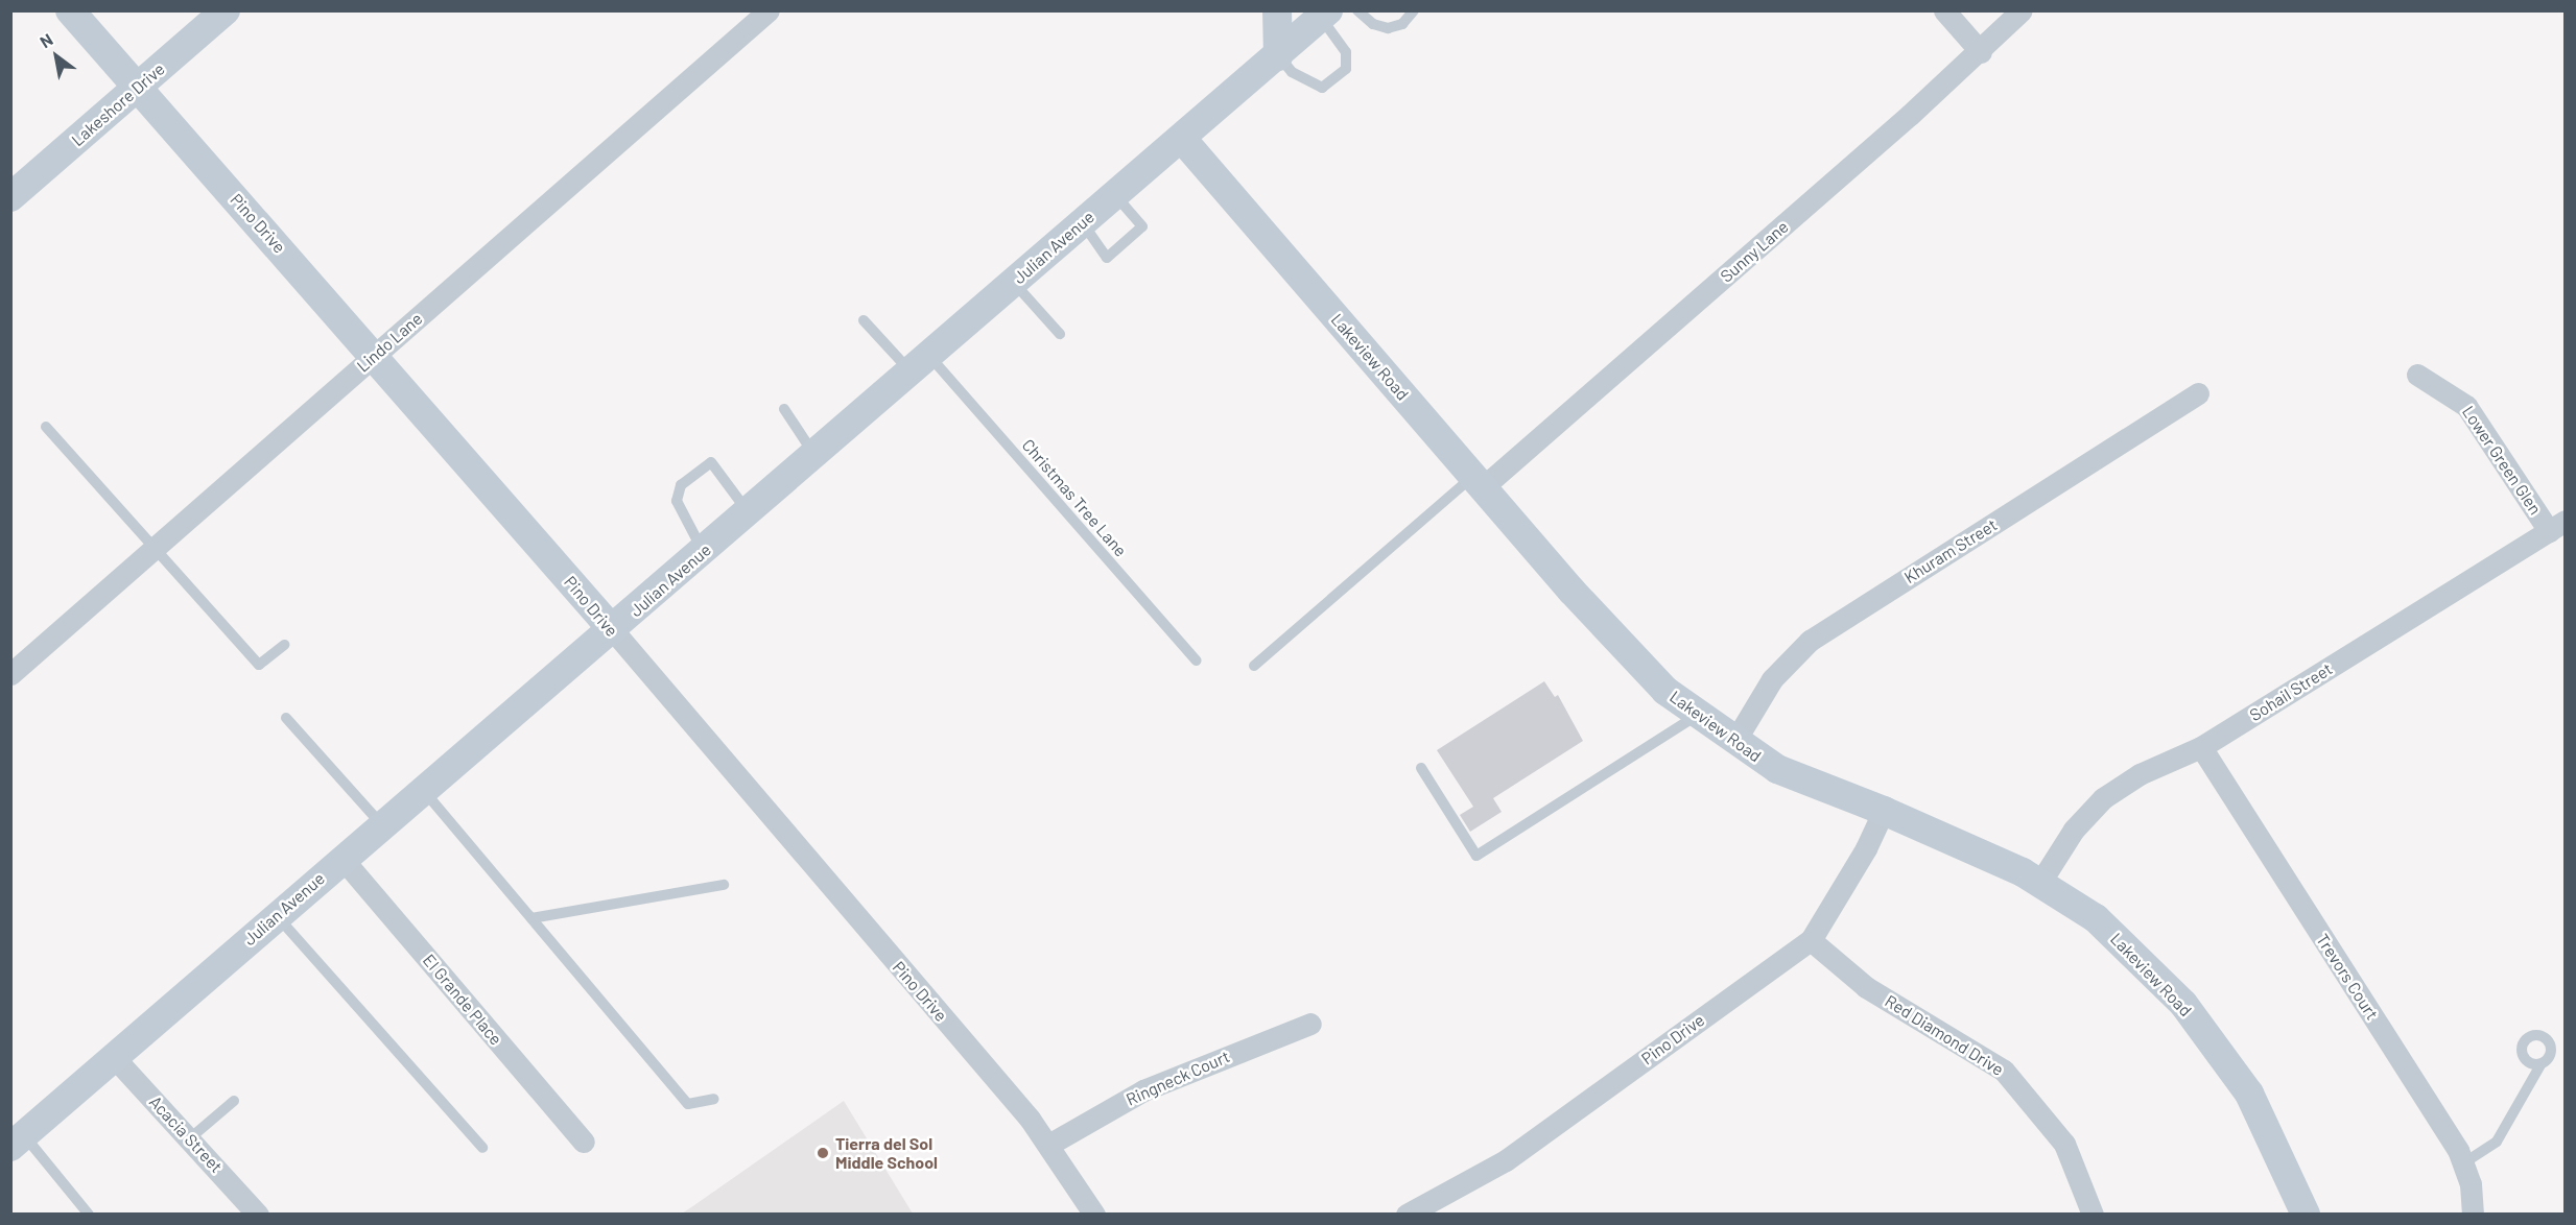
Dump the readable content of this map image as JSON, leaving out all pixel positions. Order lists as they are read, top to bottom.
{
  "streets": {
    "street": [
      "Lakeshore Drive",
      "Pino Drive",
      "Julian Avenue",
      "Sunny Lane",
      "Lindo Lane",
      "Lakeview Road",
      "Lower Green Glen",
      "Khuram Street",
      "Sohail Street",
      "Trevors Court",
      "El Grande Place",
      "Red Diamond Drive",
      "Ringneck Court",
      "Acacia Street"
    ],
    "lane": ["Christmas Tree Lane"]
  },
  "crossings": [
    ["Lakeshore Drive", "Pino Drive"],
    ["Pino Drive", "Julian Avenue"],
    ["Pino Drive", "Lindo Lane"],
    ["Pino Drive", "Lakeview Road"],
    ["Pino Drive", "Red Diamond Drive"],
    ["Pino Drive", "Ringneck Court"],
    ["Julian Avenue", "Lakeview Road"],
    ["Julian Avenue", "Christmas Tree Lane"],
    ["Julian Avenue", "El Grande Place"],
    ["Julian Avenue", "Acacia Street"],
    ["Sunny Lane", "Lakeview Road"],
    ["Lakeview Road", "Khuram Street"],
    ["Lakeview Road", "Sohail Street"],
    ["Lower Green Glen", "Sohail Street"],
    ["Sohail Street", "Trevors Court"]
  ],
  "places": ["Tierra del Sol Middle School"],
  "north": "top left"
}
